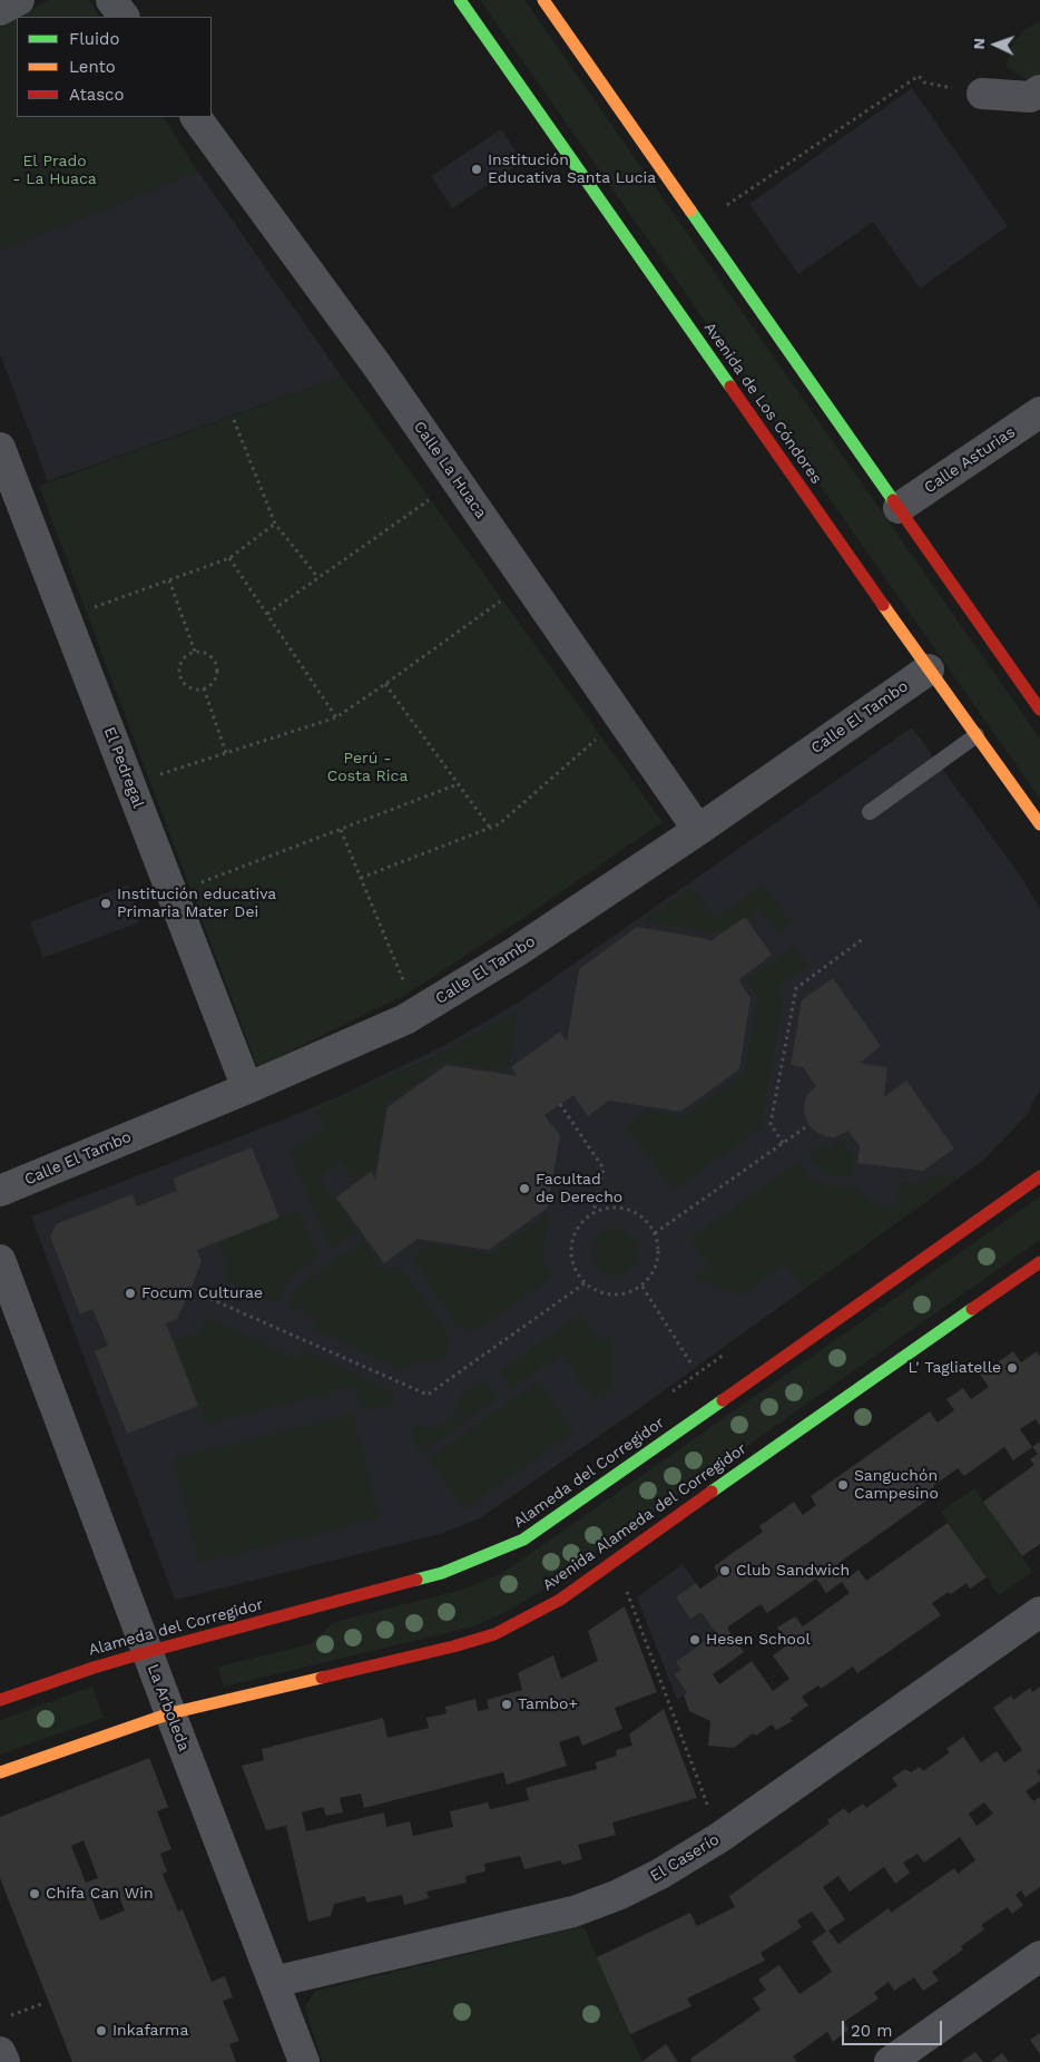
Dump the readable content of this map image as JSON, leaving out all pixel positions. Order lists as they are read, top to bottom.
{
  "streets": {
    "main road": ["Avenida de Los Cóndores", "Alameda del Corregidor", "Avenida Alameda del Corregidor"],
    "street": [
      "Calle Asturias",
      "Calle La Huaca",
      "Calle El Tambo",
      "El Pedregal",
      "La Arboleda",
      "El Caserío"
    ]
  },
  "crossings": [
    ["Avenida de Los Cóndores", "Calle El Tambo"],
    ["Calle La Huaca", "Calle El Tambo"],
    ["Calle El Tambo", "El Pedregal"],
    ["Alameda del Corregidor", "La Arboleda"],
    ["Avenida Alameda del Corregidor", "La Arboleda"],
    ["La Arboleda", "El Caserío"]
  ],
  "parks": ["El Prado - La Huaca", "Perú - Costa Rica"],
  "places": [
    "Institución Educativa Santa Lucia",
    "Institución educativa Primaria Mater Dei",
    "Facultad de Derecho",
    "Focum Culturae",
    "L' Tagliatelle",
    "Sanguchón Campesino",
    "Club Sandwich",
    "Hesen School",
    "Tambo+",
    "Chifa Can Win",
    "Inkafarma"
  ],
  "legend": ["Fluido", "Lento", "Atasco"],
  "scale_bar": "20 m",
  "north": "left"
}
